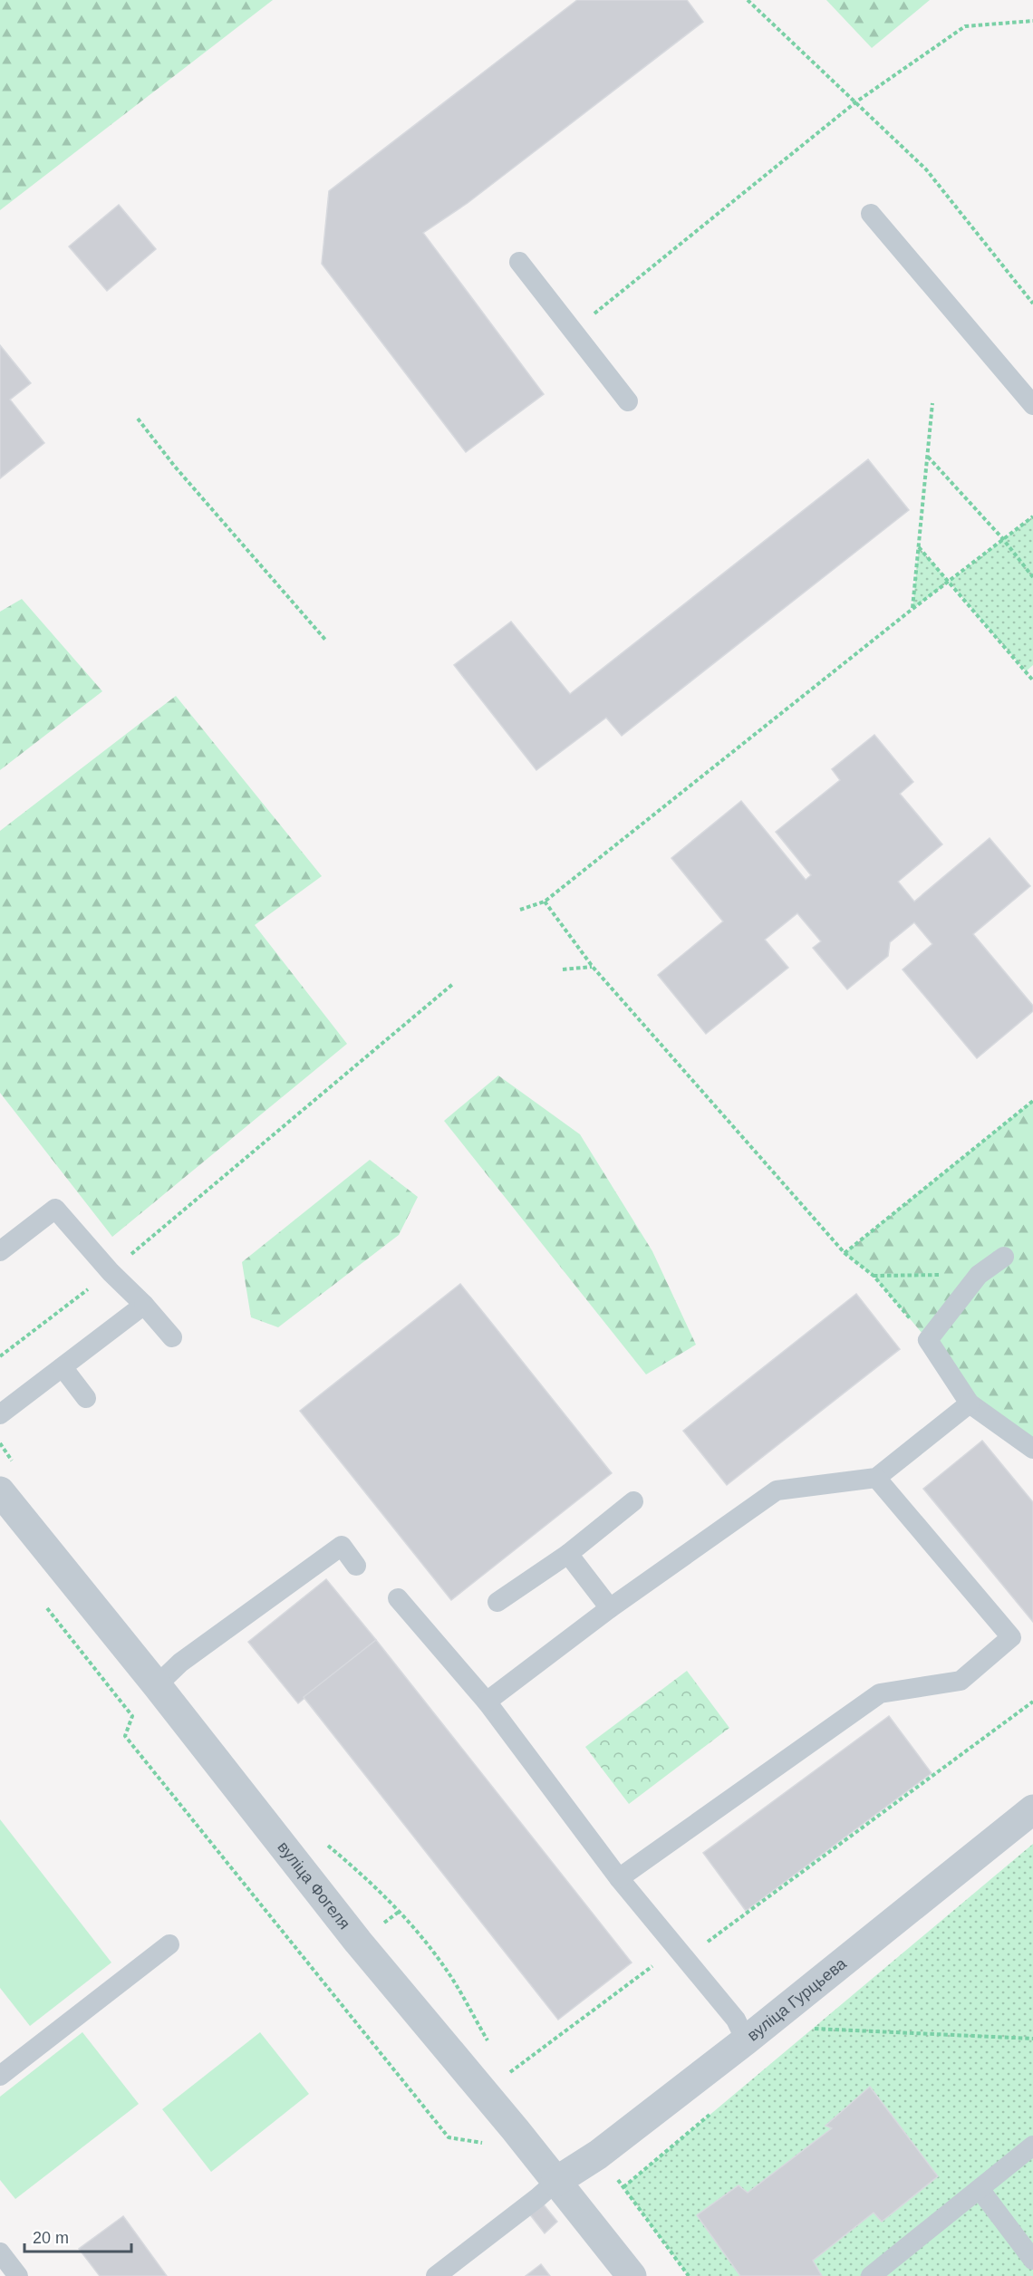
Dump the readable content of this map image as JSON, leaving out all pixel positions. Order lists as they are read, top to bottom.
{
  "streets": {
    "street": ["вуліца Фогеля", "вуліца Гурцьева"]
  },
  "crossings": [
    ["вуліца Фогеля", "вуліца Гурцьева"]
  ],
  "scale_bar": "20 m"
}
